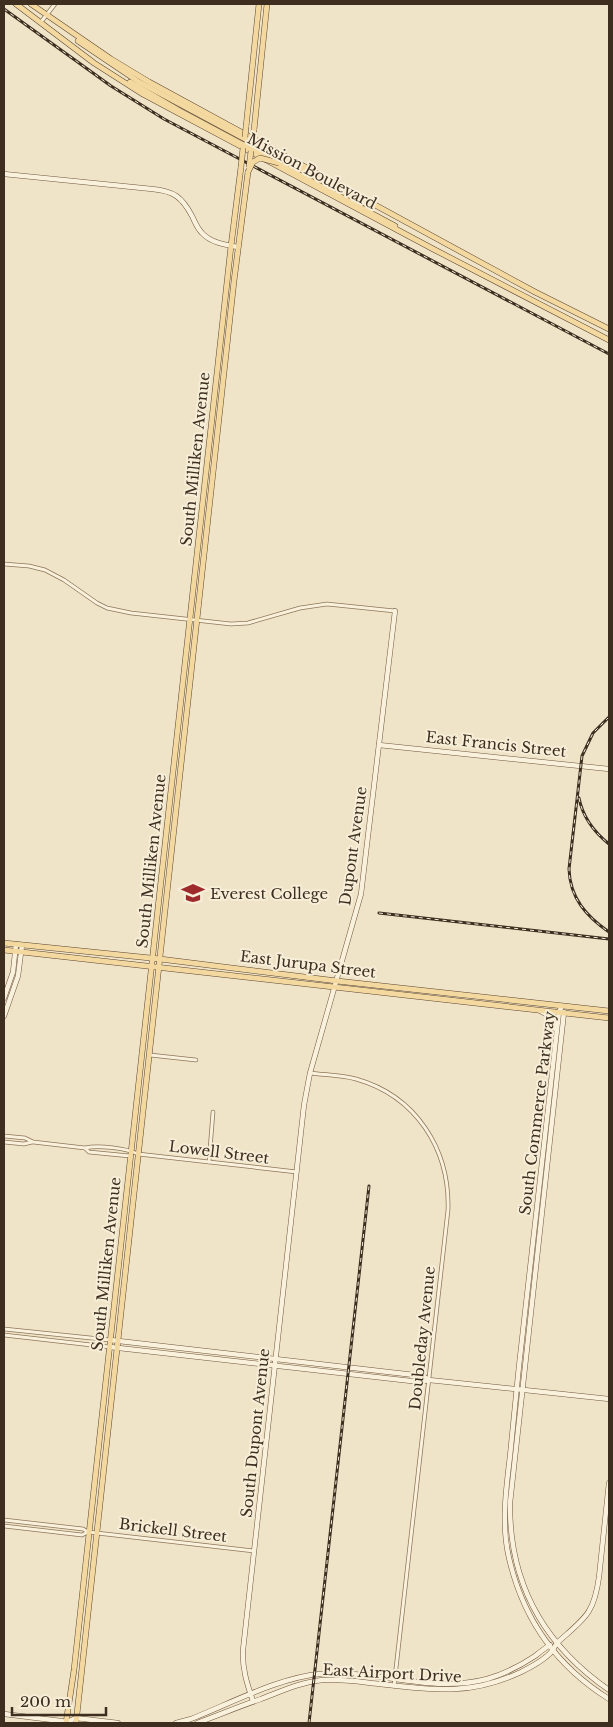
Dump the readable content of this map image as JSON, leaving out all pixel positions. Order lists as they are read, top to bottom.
{
  "streets": {
    "main road": ["Mission Boulevard", "South Milliken Avenue", "East Jurupa Street"],
    "street": [
      "East Francis Street",
      "Dupont Avenue",
      "South Commerce Parkway",
      "Lowell Street",
      "Doubleday Avenue",
      "South Dupont Avenue",
      "Brickell Street",
      "East Airport Drive"
    ]
  },
  "crossings": [
    ["South Milliken Avenue", "East Jurupa Street"],
    ["South Milliken Avenue", "Lowell Street"],
    ["South Milliken Avenue", "Brickell Street"],
    ["East Francis Street", "Dupont Avenue"],
    ["Dupont Avenue", "East Jurupa Street"],
    ["Dupont Avenue", "Lowell Street"],
    ["Dupont Avenue", "Doubleday Avenue"],
    ["Dupont Avenue", "South Dupont Avenue"],
    ["East Jurupa Street", "South Commerce Parkway"],
    ["South Commerce Parkway", "East Airport Drive"],
    ["Doubleday Avenue", "East Airport Drive"],
    ["South Dupont Avenue", "Brickell Street"],
    ["South Dupont Avenue", "East Airport Drive"]
  ],
  "places": {
    "school or university": ["Everest College"]
  },
  "scale_bar": "200 m"
}
